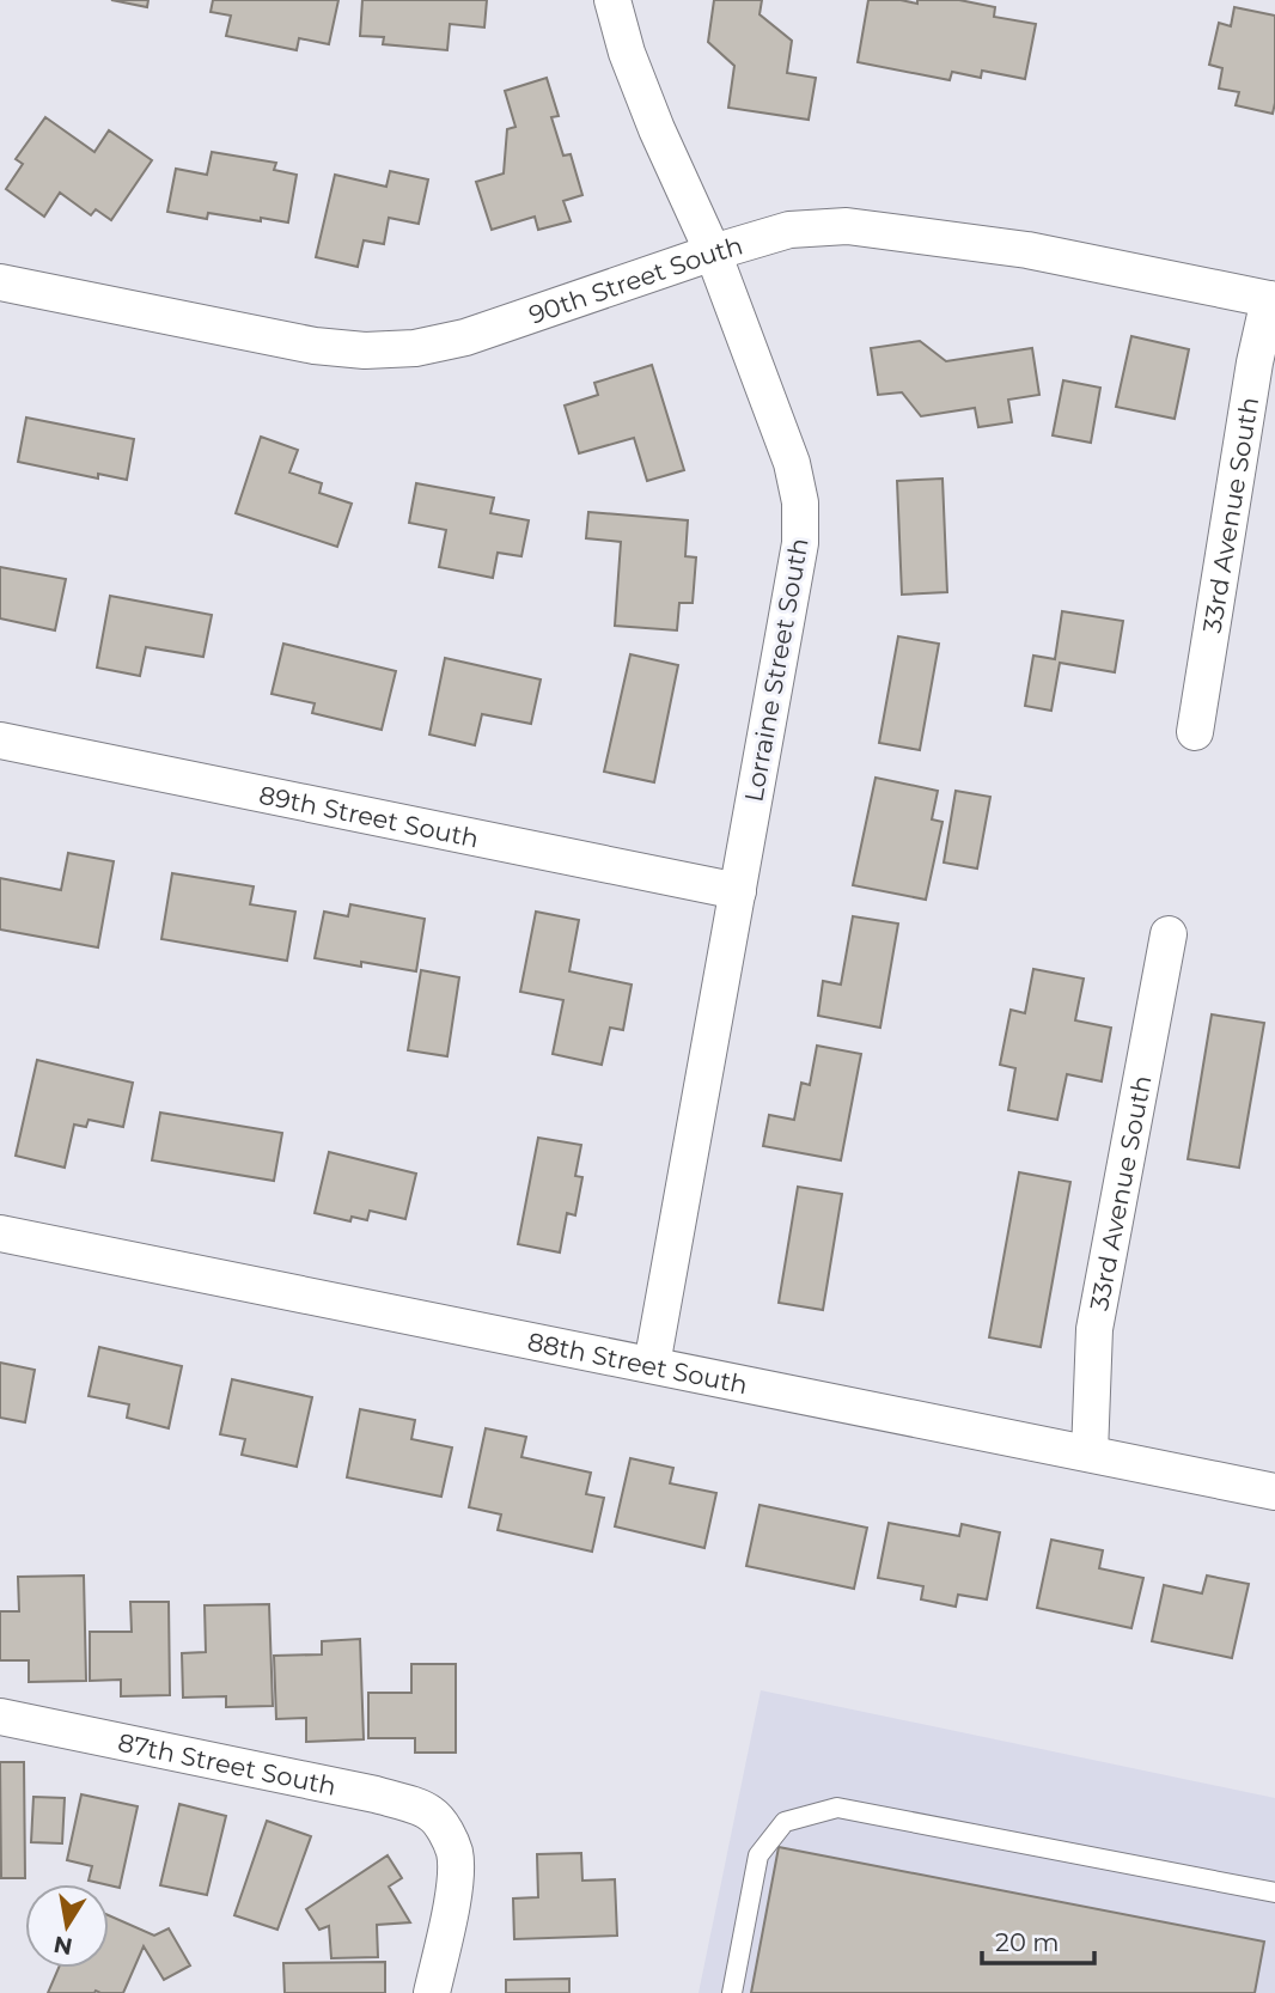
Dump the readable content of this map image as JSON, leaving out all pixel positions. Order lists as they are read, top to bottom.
{
  "streets": {
    "street": [
      "90th Street South",
      "33rd Avenue South",
      "Lorraine Street South",
      "89th Street South",
      "88th Street South",
      "87th Street South"
    ]
  },
  "crossings": [
    ["90th Street South", "33rd Avenue South"],
    ["90th Street South", "Lorraine Street South"],
    ["33rd Avenue South", "88th Street South"],
    ["Lorraine Street South", "89th Street South"],
    ["Lorraine Street South", "88th Street South"]
  ],
  "scale_bar": "20 m",
  "north": "bottom"
}
